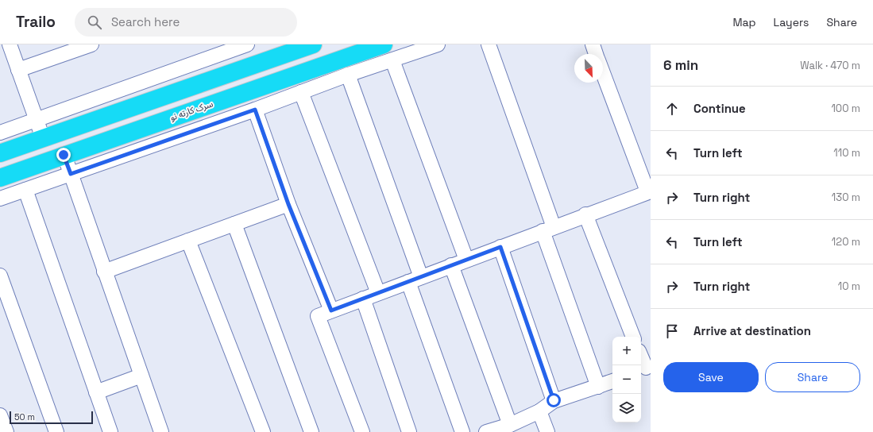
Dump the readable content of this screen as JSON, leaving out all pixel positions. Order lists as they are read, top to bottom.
{
  "streets": {
    "highway": ["سرک کارته نو"]
  },
  "scale_bar": "50 m",
  "north": "bottom right",
  "page": {
    "header": "Trailo",
    "search": "Search here",
    "nav": ["Map", "Layers", "Share"],
    "heading": ["6 min", "Walk · 470 m"],
    "list": [
      ["Continue", "100 m"],
      ["Turn left", "110 m"],
      ["Turn right", "130 m"],
      ["Turn left", "120 m"],
      ["Turn right", "10 m"],
      "Arrive at destination"
    ],
    "map_buttons": ["+", "−"],
    "buttons": ["Save", "Share"],
    "scale": "50 m"
  }
}
